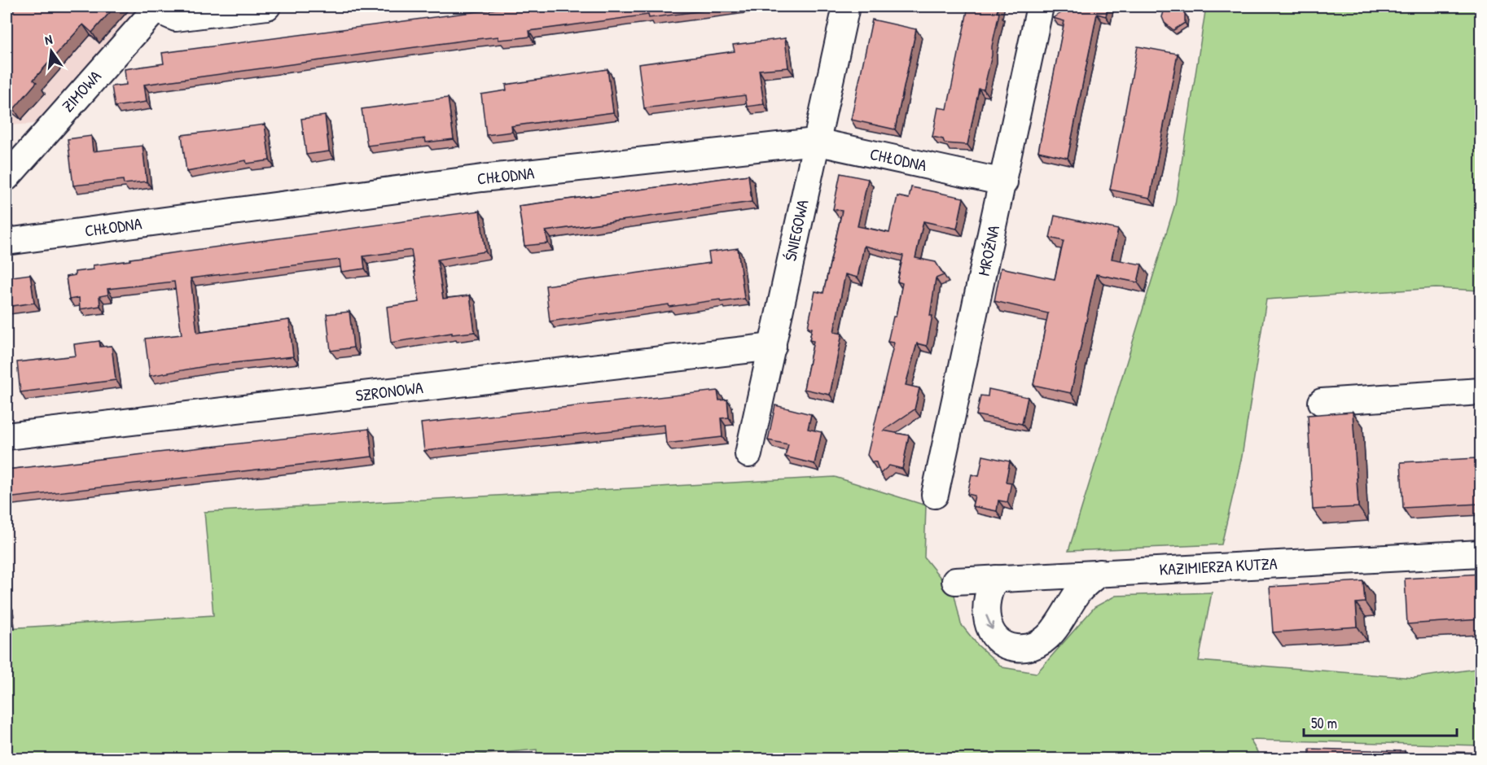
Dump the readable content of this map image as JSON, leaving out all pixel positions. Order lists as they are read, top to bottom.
{
  "streets": {
    "street": [
      "ZIMOWA",
      "CHŁODNA",
      "ŚNIEGOWA",
      "MROŹNA",
      "SZRONOWA",
      "KAZIMIERZA KUTZA"
    ]
  },
  "crossings": [
    ["CHŁODNA", "ŚNIEGOWA"],
    ["CHŁODNA", "MROŹNA"],
    ["ŚNIEGOWA", "SZRONOWA"]
  ],
  "scale_bar": "50 m",
  "north": "top"
}
